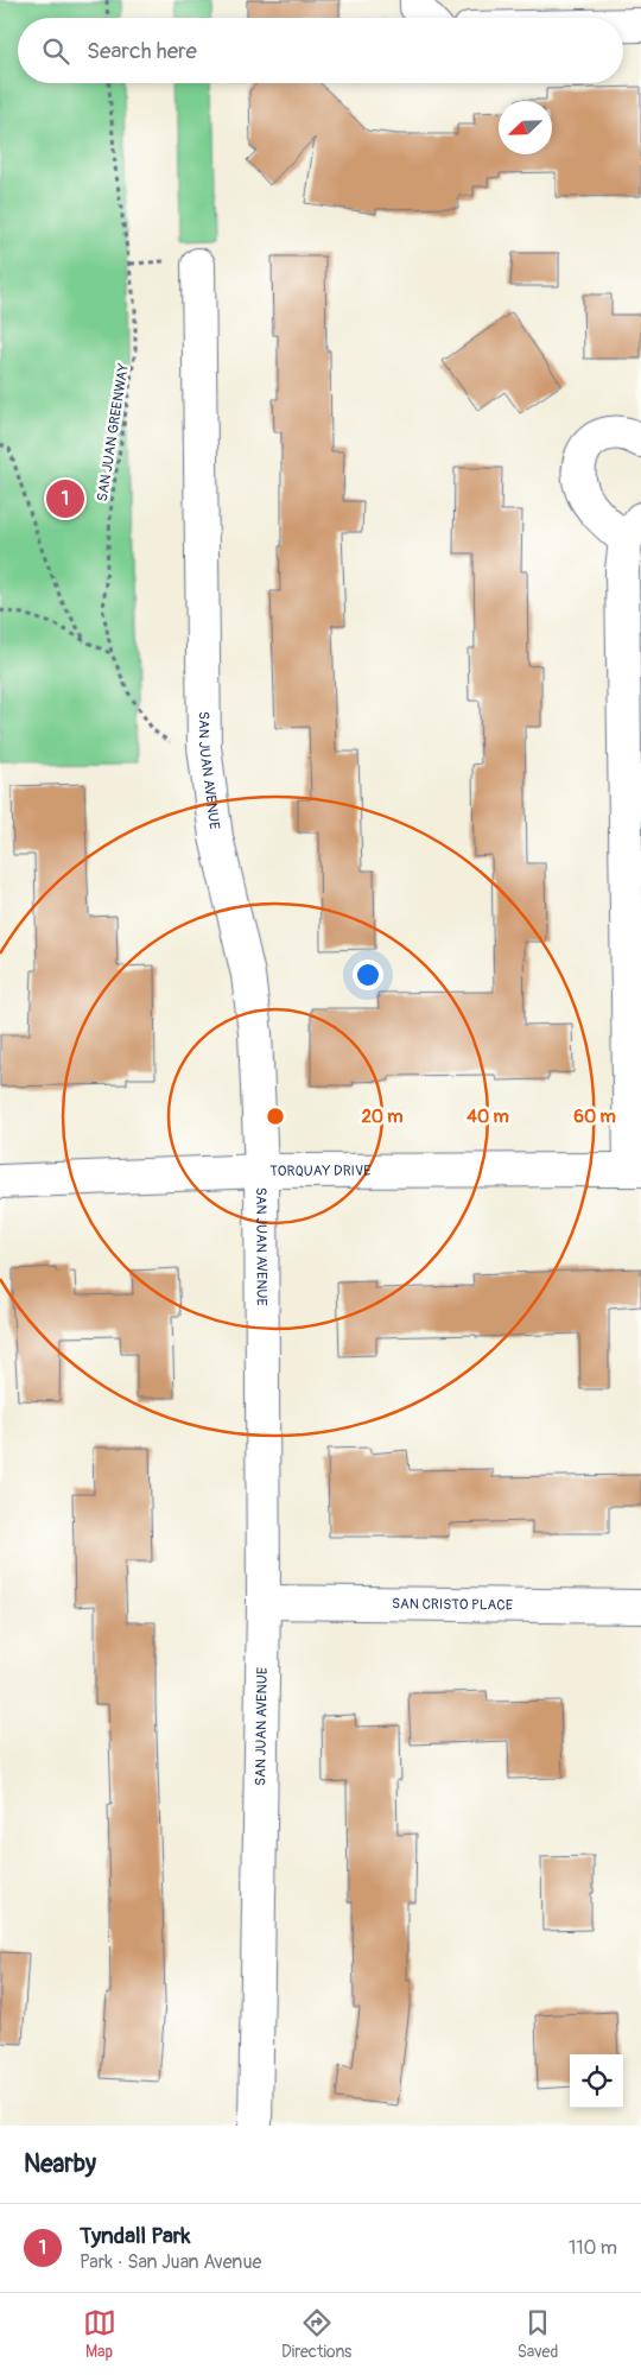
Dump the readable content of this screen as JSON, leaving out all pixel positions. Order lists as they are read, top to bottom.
{
  "streets": {
    "street": ["SAN JUAN AVENUE", "TORQUAY DRIVE", "SAN CRISTO PLACE"],
    "path": ["SAN JUAN GREENWAY"]
  },
  "crossings": [
    ["SAN JUAN GREENWAY", "SAN JUAN AVENUE"],
    ["SAN JUAN AVENUE", "TORQUAY DRIVE"],
    ["SAN JUAN AVENUE", "SAN CRISTO PLACE"]
  ],
  "north": "bottom left",
  "page": {
    "search": "Search here",
    "pins": "1",
    "heading": "Nearby",
    "list": [
      {
        "mark": "1",
        "name": "Tyndall Park",
        "note": "Park · San Juan Avenue",
        "value": "110 m"
      }
    ],
    "nav": ["Map", "Directions", "Saved"]
  },
  "rings": ["20 m", "40 m", "60 m"]
}
